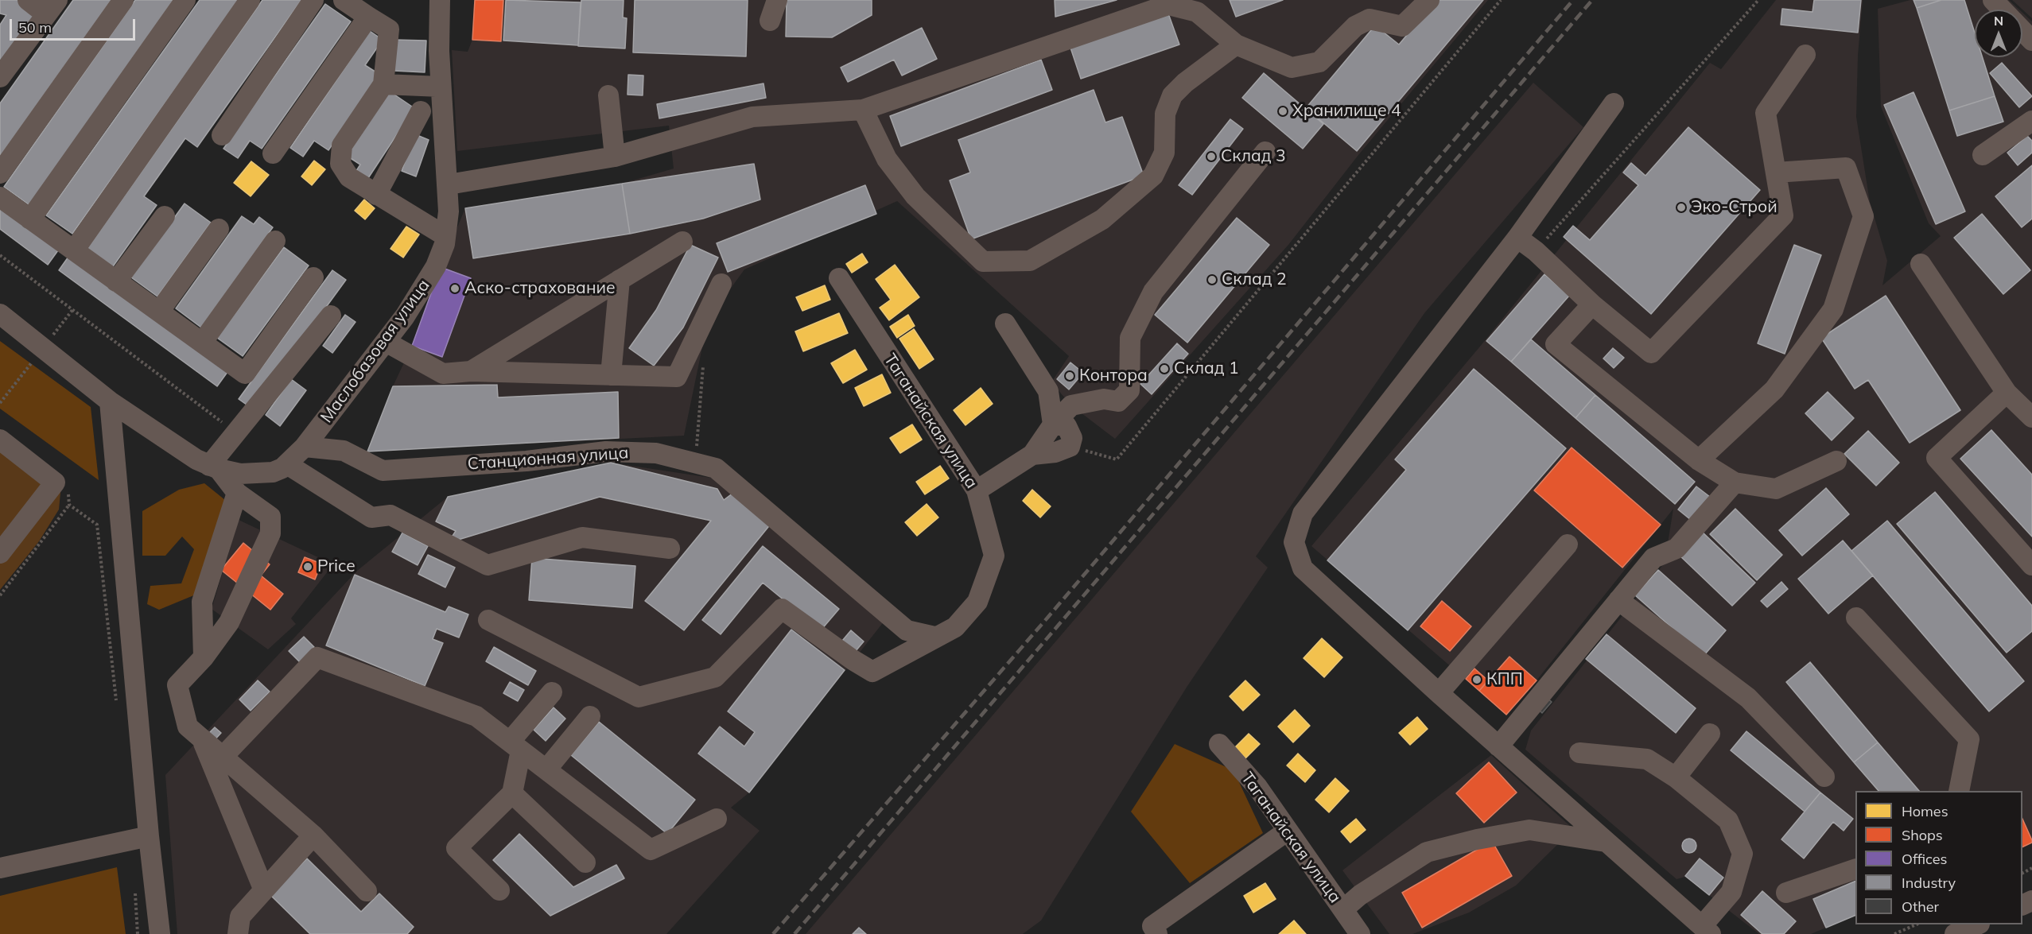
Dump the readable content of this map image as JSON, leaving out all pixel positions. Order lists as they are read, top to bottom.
{
  "streets": {
    "street": ["Маслобазовая улица", "Таганайская улица", "Станционная улица"]
  },
  "crossings": [
    ["Маслобазовая улица", "Станционная улица"],
    ["Таганайская улица", "Станционная улица"]
  ],
  "places": [
    "Хранилище 4",
    "Склад 3",
    "Эко-Строй",
    "Склад 2",
    "Аско-страхование",
    "Склад 1",
    "Контора",
    "Price",
    "КПП"
  ],
  "legend": [
    "Homes",
    "Shops",
    "Offices",
    "Industry",
    "Other"
  ],
  "scale_bar": "50 m",
  "north": "top"
}
